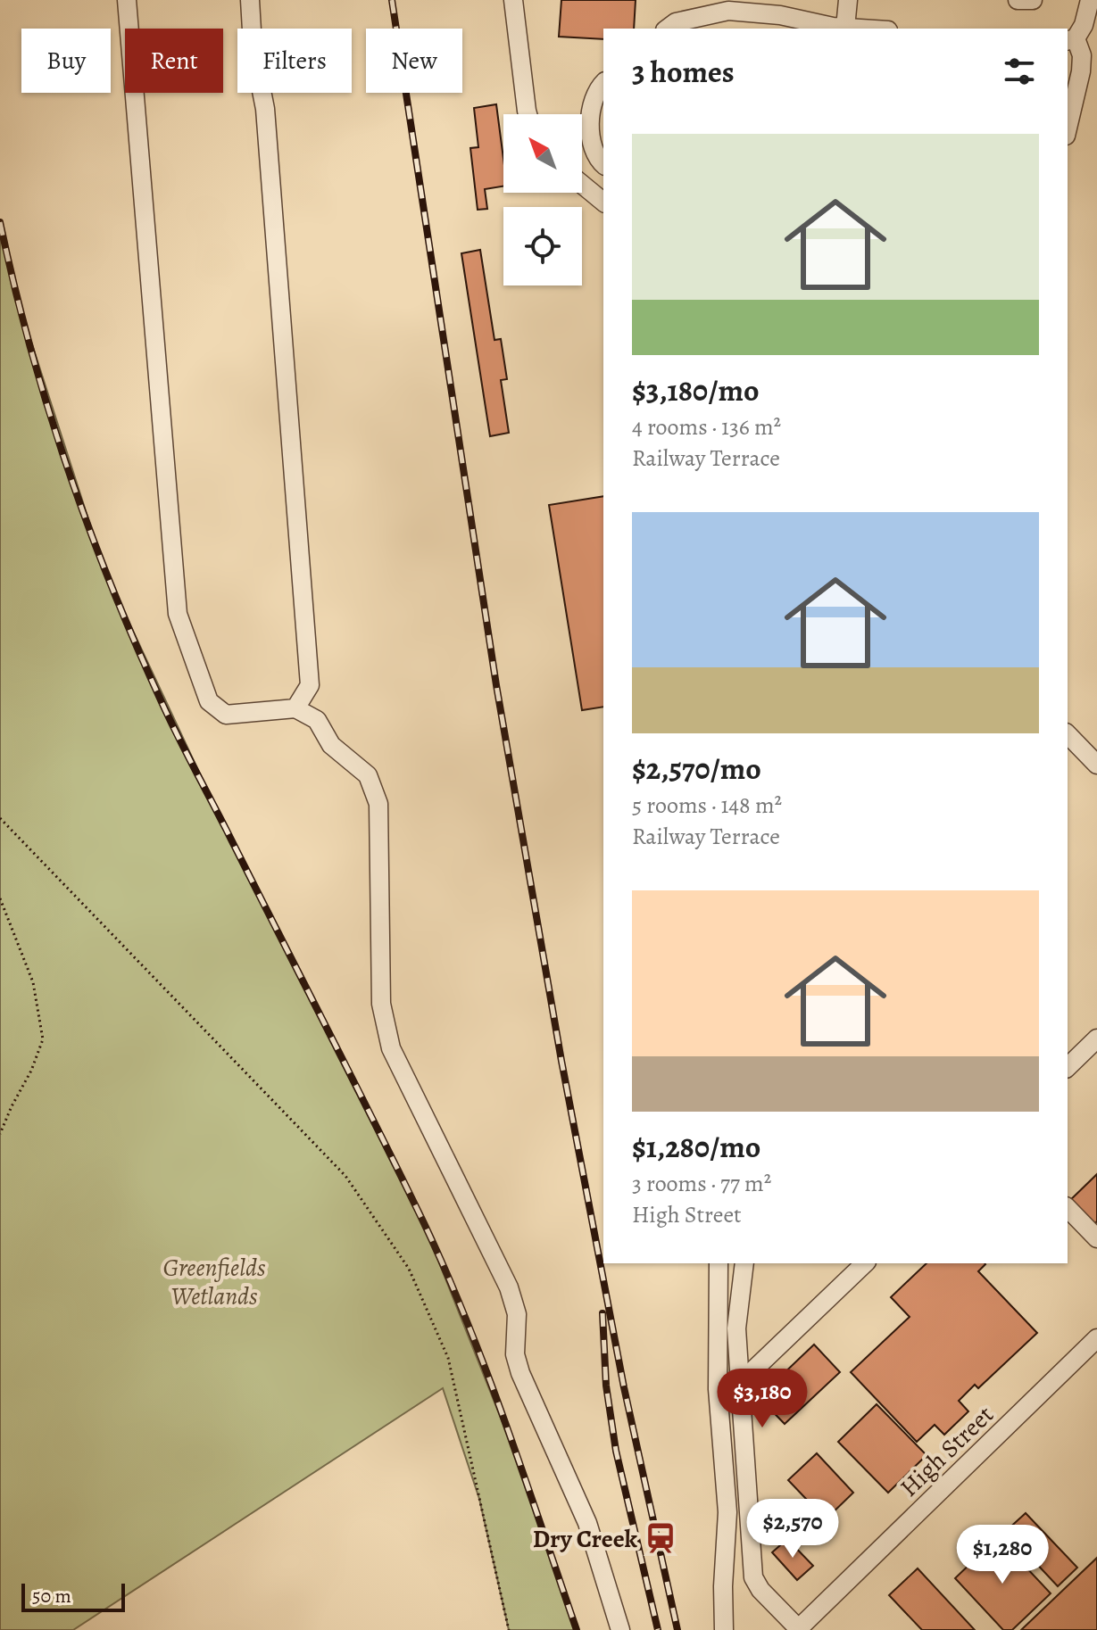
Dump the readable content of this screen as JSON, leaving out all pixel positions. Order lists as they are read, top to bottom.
{
  "streets": {
    "street": ["High Street"]
  },
  "parks": ["Greenfields Wetlands"],
  "places": {
    "station": ["Dry Creek"]
  },
  "scale_bar": "50 m",
  "north": "top left",
  "page": {
    "chip": [
      "Buy",
      "Rent",
      "Filters",
      "New"
    ],
    "heading": "3 homes",
    "list": [
      {
        "name": "$3,180/mo",
        "note": "4 rooms · 136 m² · Railway Terrace"
      },
      {
        "name": "$2,570/mo",
        "note": "5 rooms · 148 m² · Railway Terrace"
      },
      {
        "name": "$1,280/mo",
        "note": "3 rooms · 77 m² · High Street"
      }
    ],
    "price": ["$3,180", "$2,570", "$1,280"],
    "scale": "50 m"
  }
}
